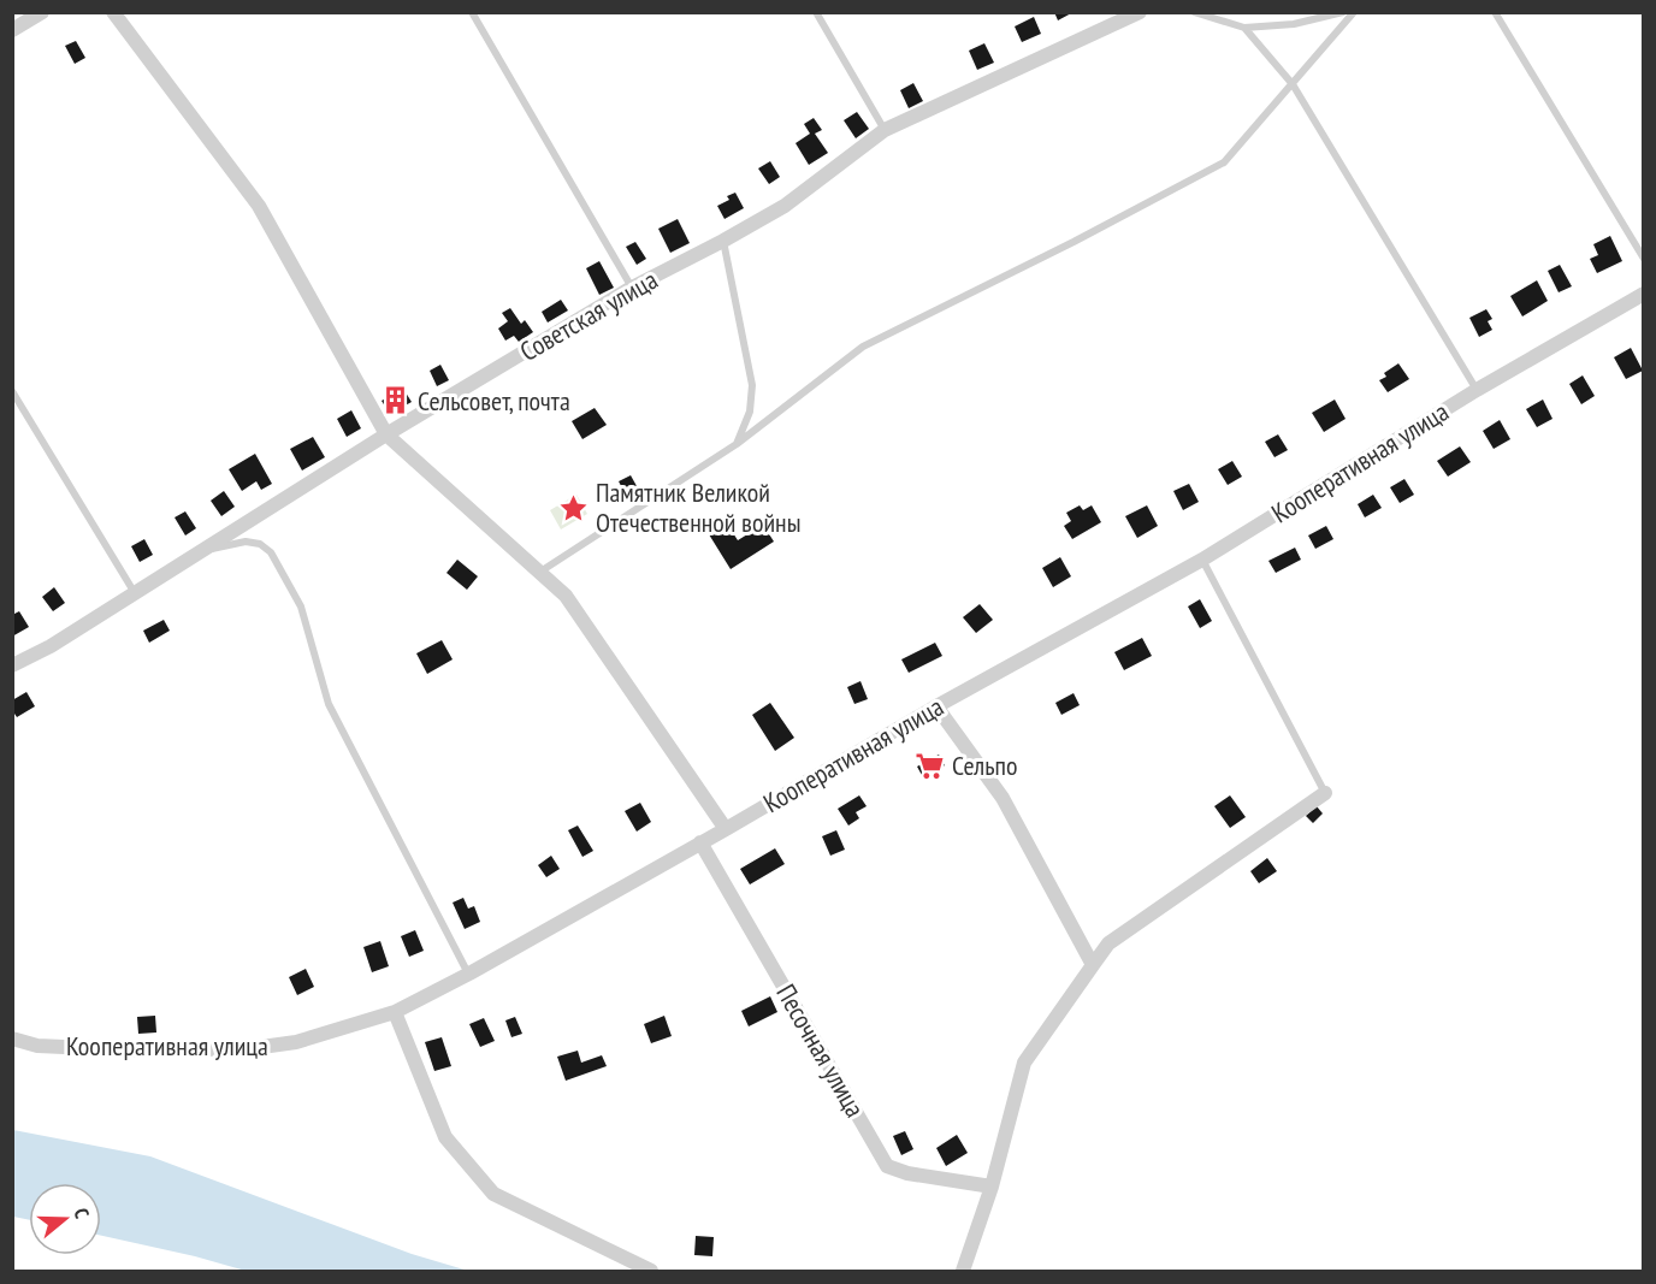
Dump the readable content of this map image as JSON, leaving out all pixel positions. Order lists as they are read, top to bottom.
{
  "streets": {
    "street": ["Советская улица", "Кооперативная улица", "Песочная улица"]
  },
  "crossings": [
    ["Кооперативная улица", "Песочная улица"]
  ],
  "places": {
    "building": ["Сельсовет, почта"],
    "place": ["Памятник Великой Отечественной войны"],
    "supermarket": ["Сельпо"]
  },
  "north": "right"
}
